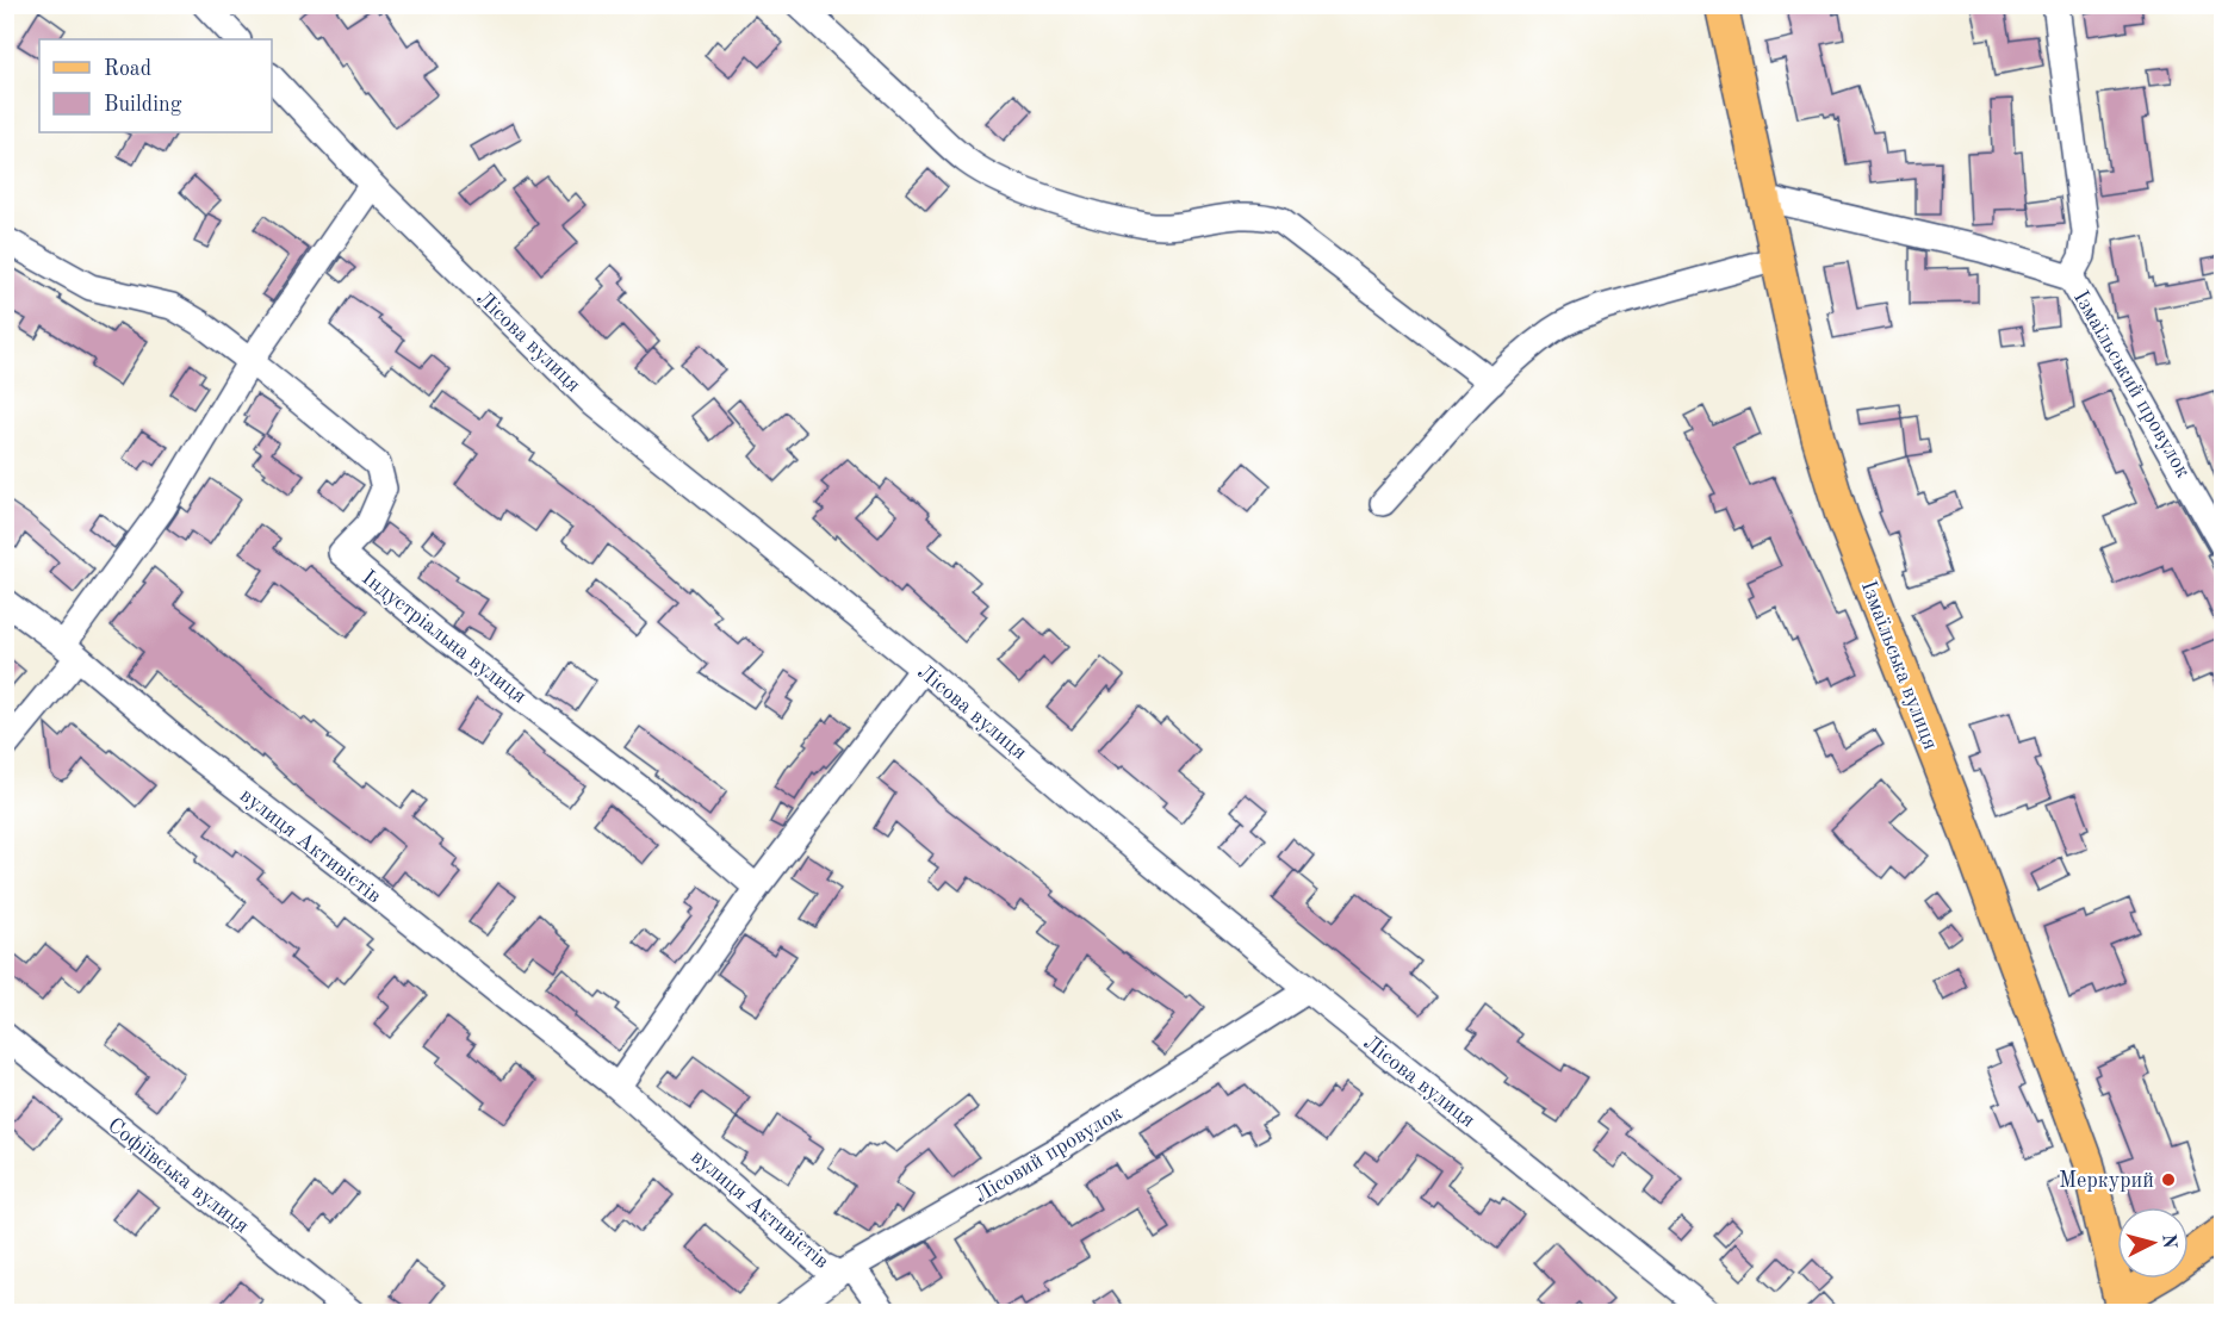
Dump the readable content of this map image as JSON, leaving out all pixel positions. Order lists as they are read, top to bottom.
{
  "streets": {
    "main road": ["Ізмаїльська вулиця"],
    "street": [
      "Лісова вулиця",
      "Ізмаїльський провулок",
      "Індустріальна вулиця",
      "вулиця Активістів",
      "Лісовий провулок",
      "Софіївська вулиця"
    ]
  },
  "crossings": [
    ["Лісова вулиця", "Лісовий провулок"],
    ["вулиця Активістів", "Лісовий провулок"]
  ],
  "places": ["Меркурий"],
  "legend": ["Road", "Building"],
  "north": "right"
}
